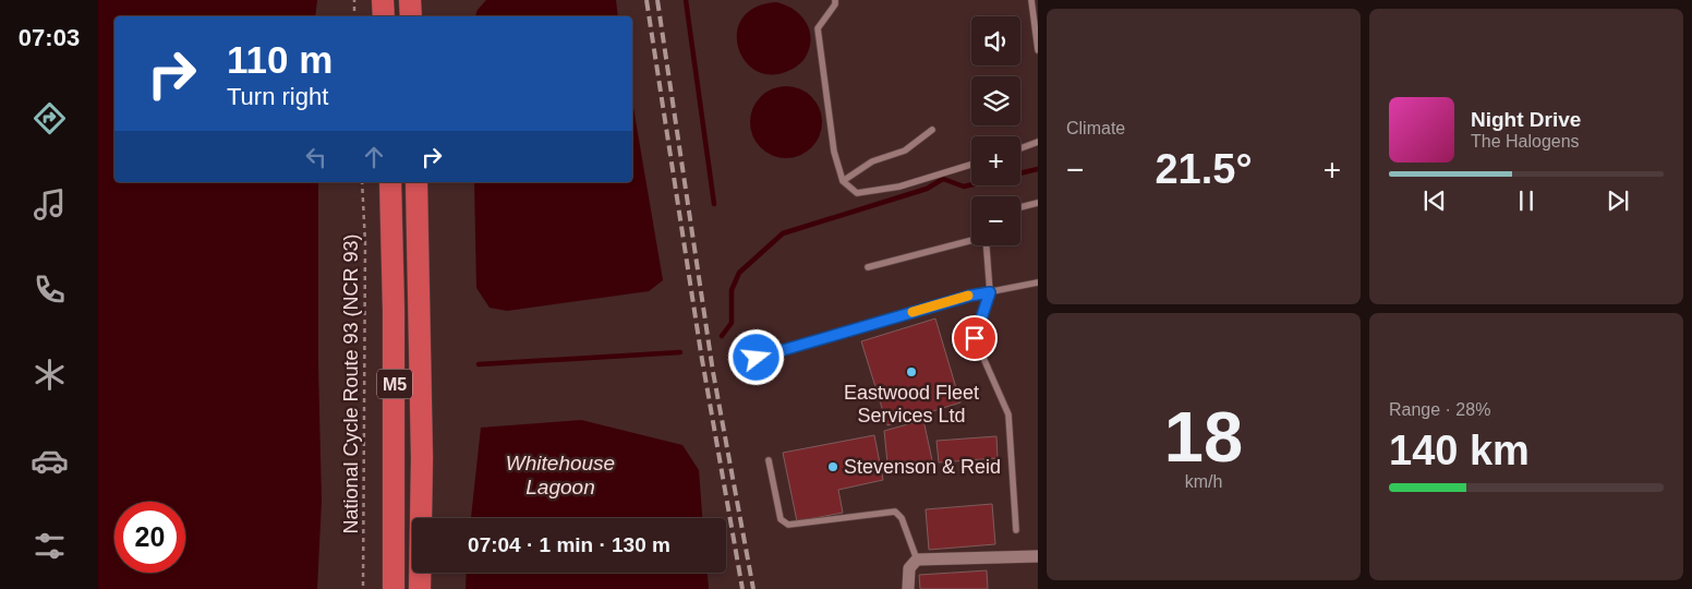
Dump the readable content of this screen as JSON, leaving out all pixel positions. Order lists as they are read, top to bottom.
{
  "streets": {
    "highway": ["M5"],
    "path": ["National Cycle Route 93 (NCR 93)"]
  },
  "water": ["Whitehouse Lagoon"],
  "places": ["Eastwood Fleet Services Ltd", "Stevenson & Reid"],
  "page": {
    "tabs": "07:03",
    "tile": [
      "Climate",
      ["18", "km/h"],
      ["Range · 28%", "140 km"]
    ],
    "map_buttons": ["+", "−"],
    "turn": ["110 m", "Turn right"],
    "song": ["Night Drive", "The Halogens"],
    "heat": ["−", "21.5°", "+"],
    "limit": "20",
    "trip": "07:04 · 1 min · 130 m"
  }
}
